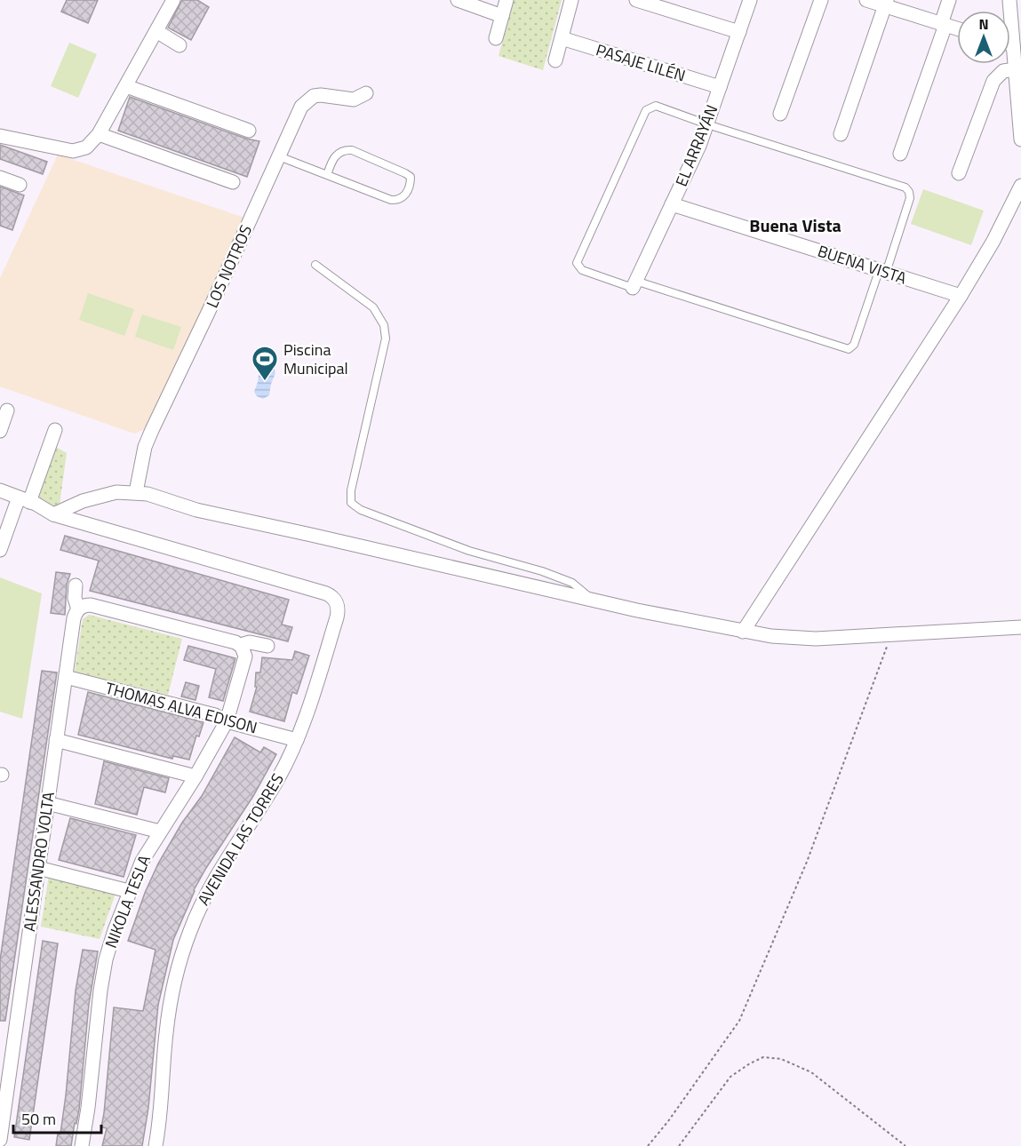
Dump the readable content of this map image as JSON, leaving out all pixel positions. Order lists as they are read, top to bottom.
{
  "streets": {
    "street": [
      "PASAJE LILÉN",
      "EL ARRAYÁN",
      "BUENA VISTA",
      "LOS NOTROS",
      "THOMAS ALVA EDISON",
      "AVENIDA LAS TORRES",
      "ALESSANDRO VOLTA",
      "NIKOLA TESLA"
    ]
  },
  "crossings": [
    ["PASAJE LILÉN", "EL ARRAYÁN"],
    ["EL ARRAYÁN", "BUENA VISTA"],
    ["THOMAS ALVA EDISON", "AVENIDA LAS TORRES"],
    ["THOMAS ALVA EDISON", "ALESSANDRO VOLTA"],
    ["THOMAS ALVA EDISON", "NIKOLA TESLA"]
  ],
  "districts": ["Buena Vista"],
  "places": {
    "sports": ["Piscina Municipal"]
  },
  "scale_bar": "50 m",
  "north": "top"
}
